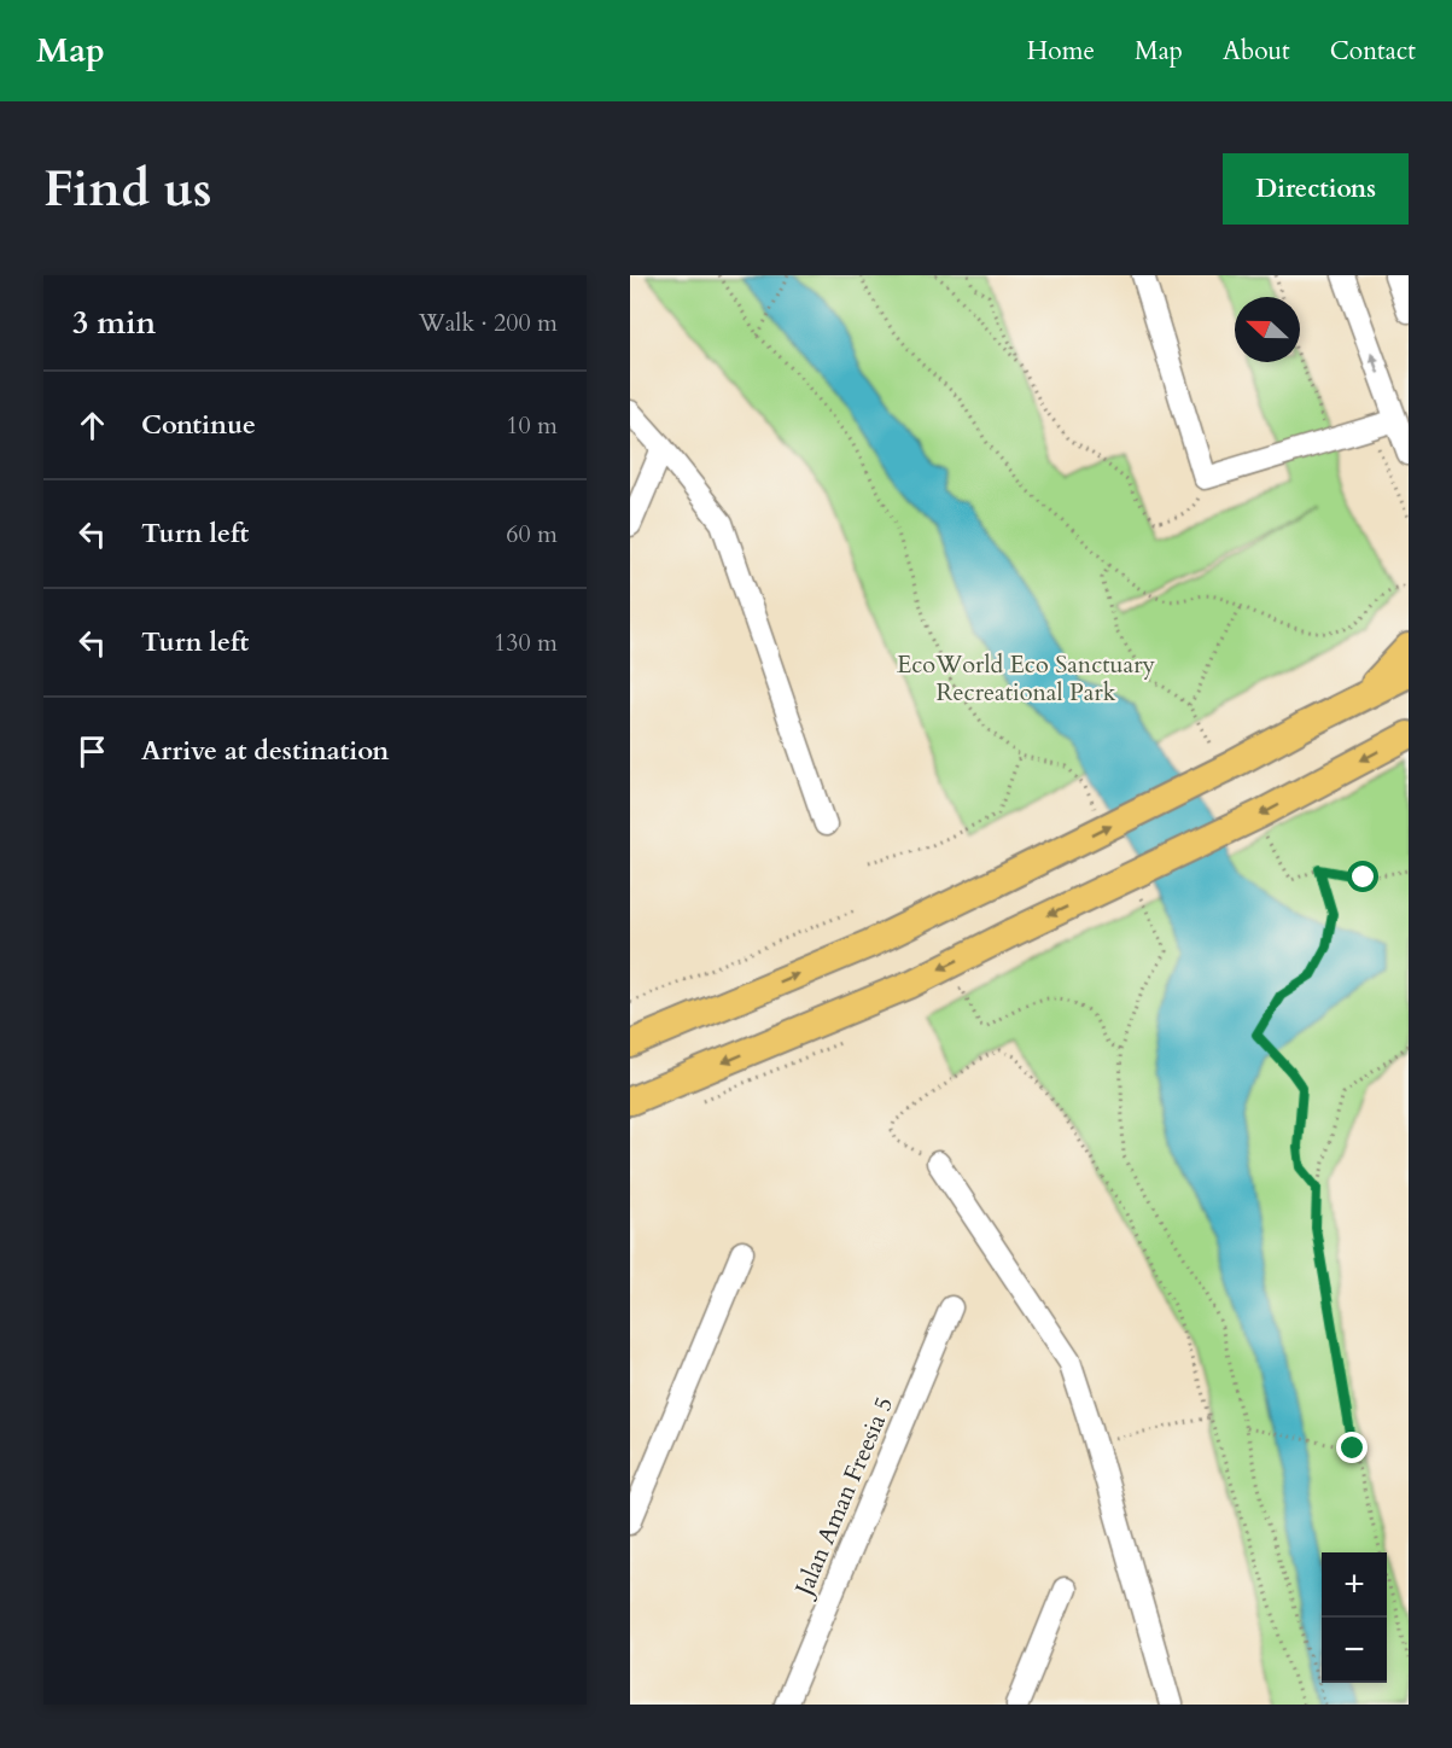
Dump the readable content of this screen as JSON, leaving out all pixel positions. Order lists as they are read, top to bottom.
{
  "streets": {
    "street": ["Jalan Aman Freesia 5"]
  },
  "parks": ["EcoWorld Eco Sanctuary Recreational Park"],
  "north": "left",
  "page": {
    "header": "Map",
    "nav": [
      "Home",
      "Map",
      "About",
      "Contact"
    ],
    "buttons": "Directions",
    "title": "Find us",
    "heading": ["3 min", "Walk · 200 m"],
    "list": [
      ["Continue", "10 m"],
      ["Turn left", "60 m"],
      ["Turn left", "130 m"],
      "Arrive at destination"
    ],
    "map_buttons": ["+", "−"]
  }
}
